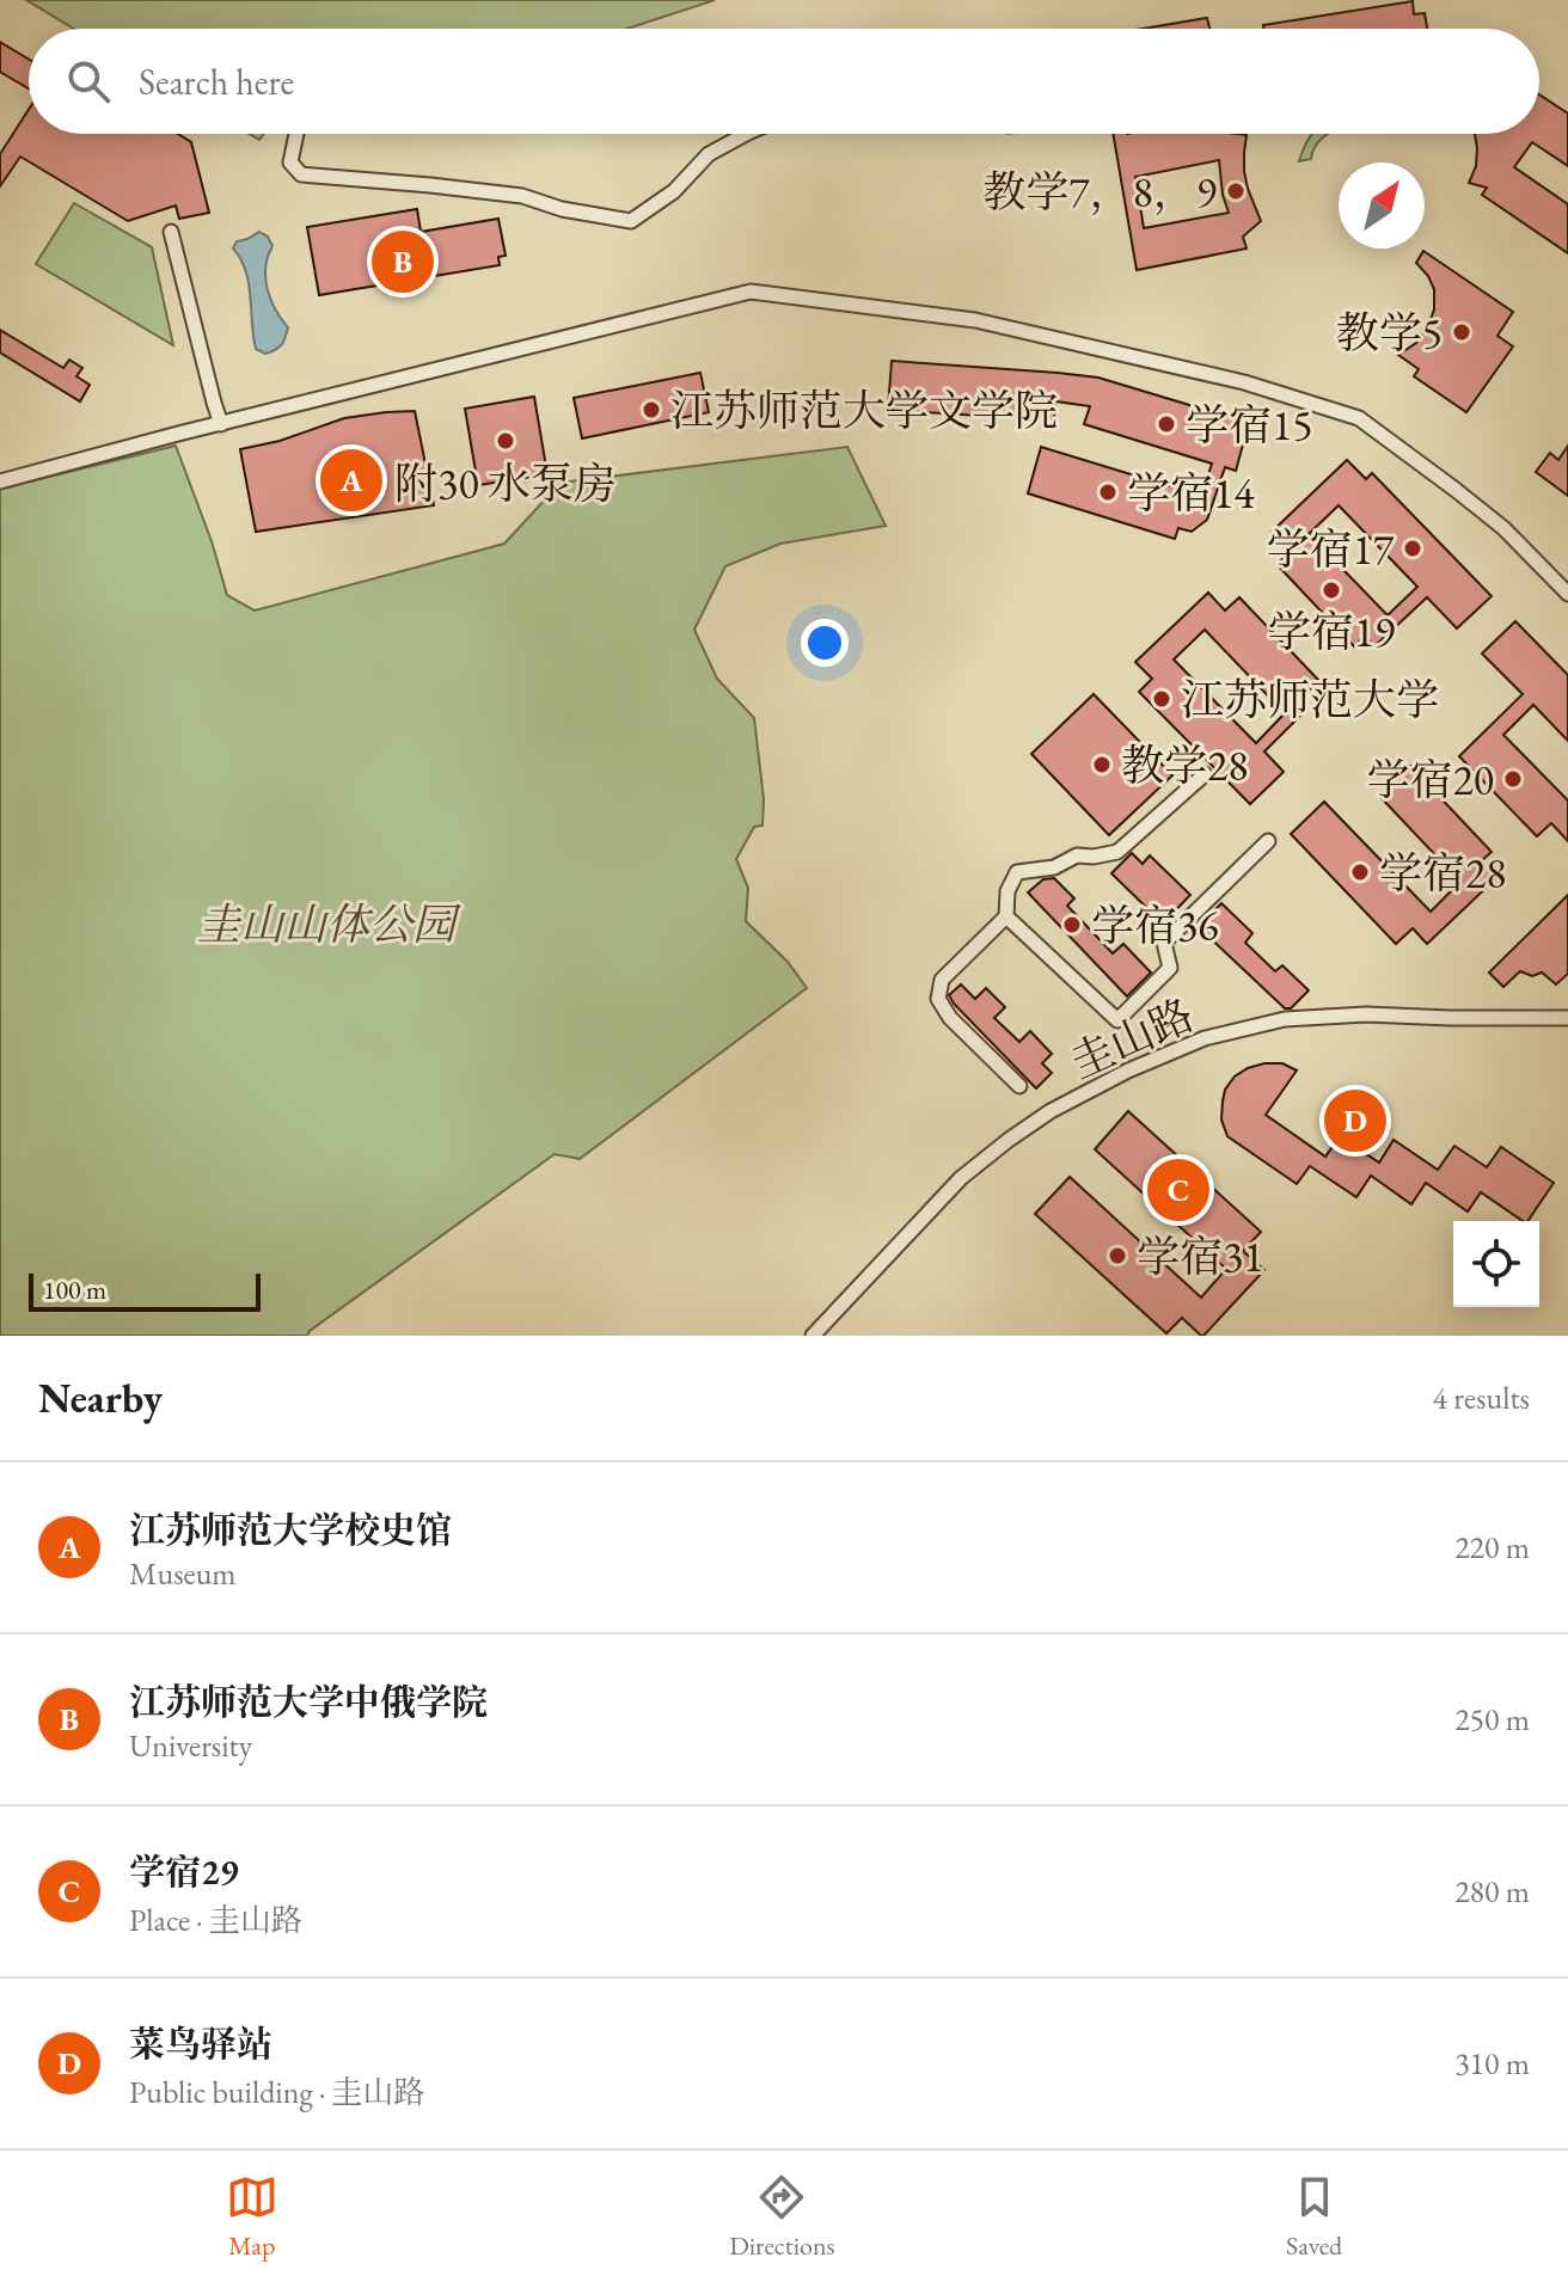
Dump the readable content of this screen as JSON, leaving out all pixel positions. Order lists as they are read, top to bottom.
{
  "streets": {
    "street": ["圭山路"]
  },
  "parks": ["圭山山体公园"],
  "places": [
    "教学7，8，9",
    "教学5",
    "江苏师范大学文学院",
    "学宿15",
    "附30 水泵房",
    "学宿14",
    "学宿17",
    "学宿19",
    "江苏师范大学",
    "教学28",
    "学宿20",
    "学宿28",
    "学宿36",
    "学宿31"
  ],
  "scale_bar": "100 m",
  "north": "top right",
  "page": {
    "search": "Search here",
    "pins": [
      "B",
      "A",
      "D",
      "C"
    ],
    "scale": "100 m",
    "heading": ["Nearby", "4 results"],
    "list": [
      {
        "mark": "A",
        "name": "江苏师范大学校史馆",
        "note": "Museum",
        "value": "220 m"
      },
      {
        "mark": "B",
        "name": "江苏师范大学中俄学院",
        "note": "University",
        "value": "250 m"
      },
      {
        "mark": "C",
        "name": "学宿29",
        "note": "Place · 圭山路",
        "value": "280 m"
      },
      {
        "mark": "D",
        "name": "菜鸟驿站",
        "note": "Public building · 圭山路",
        "value": "310 m"
      }
    ],
    "nav": ["Map", "Directions", "Saved"]
  }
}
